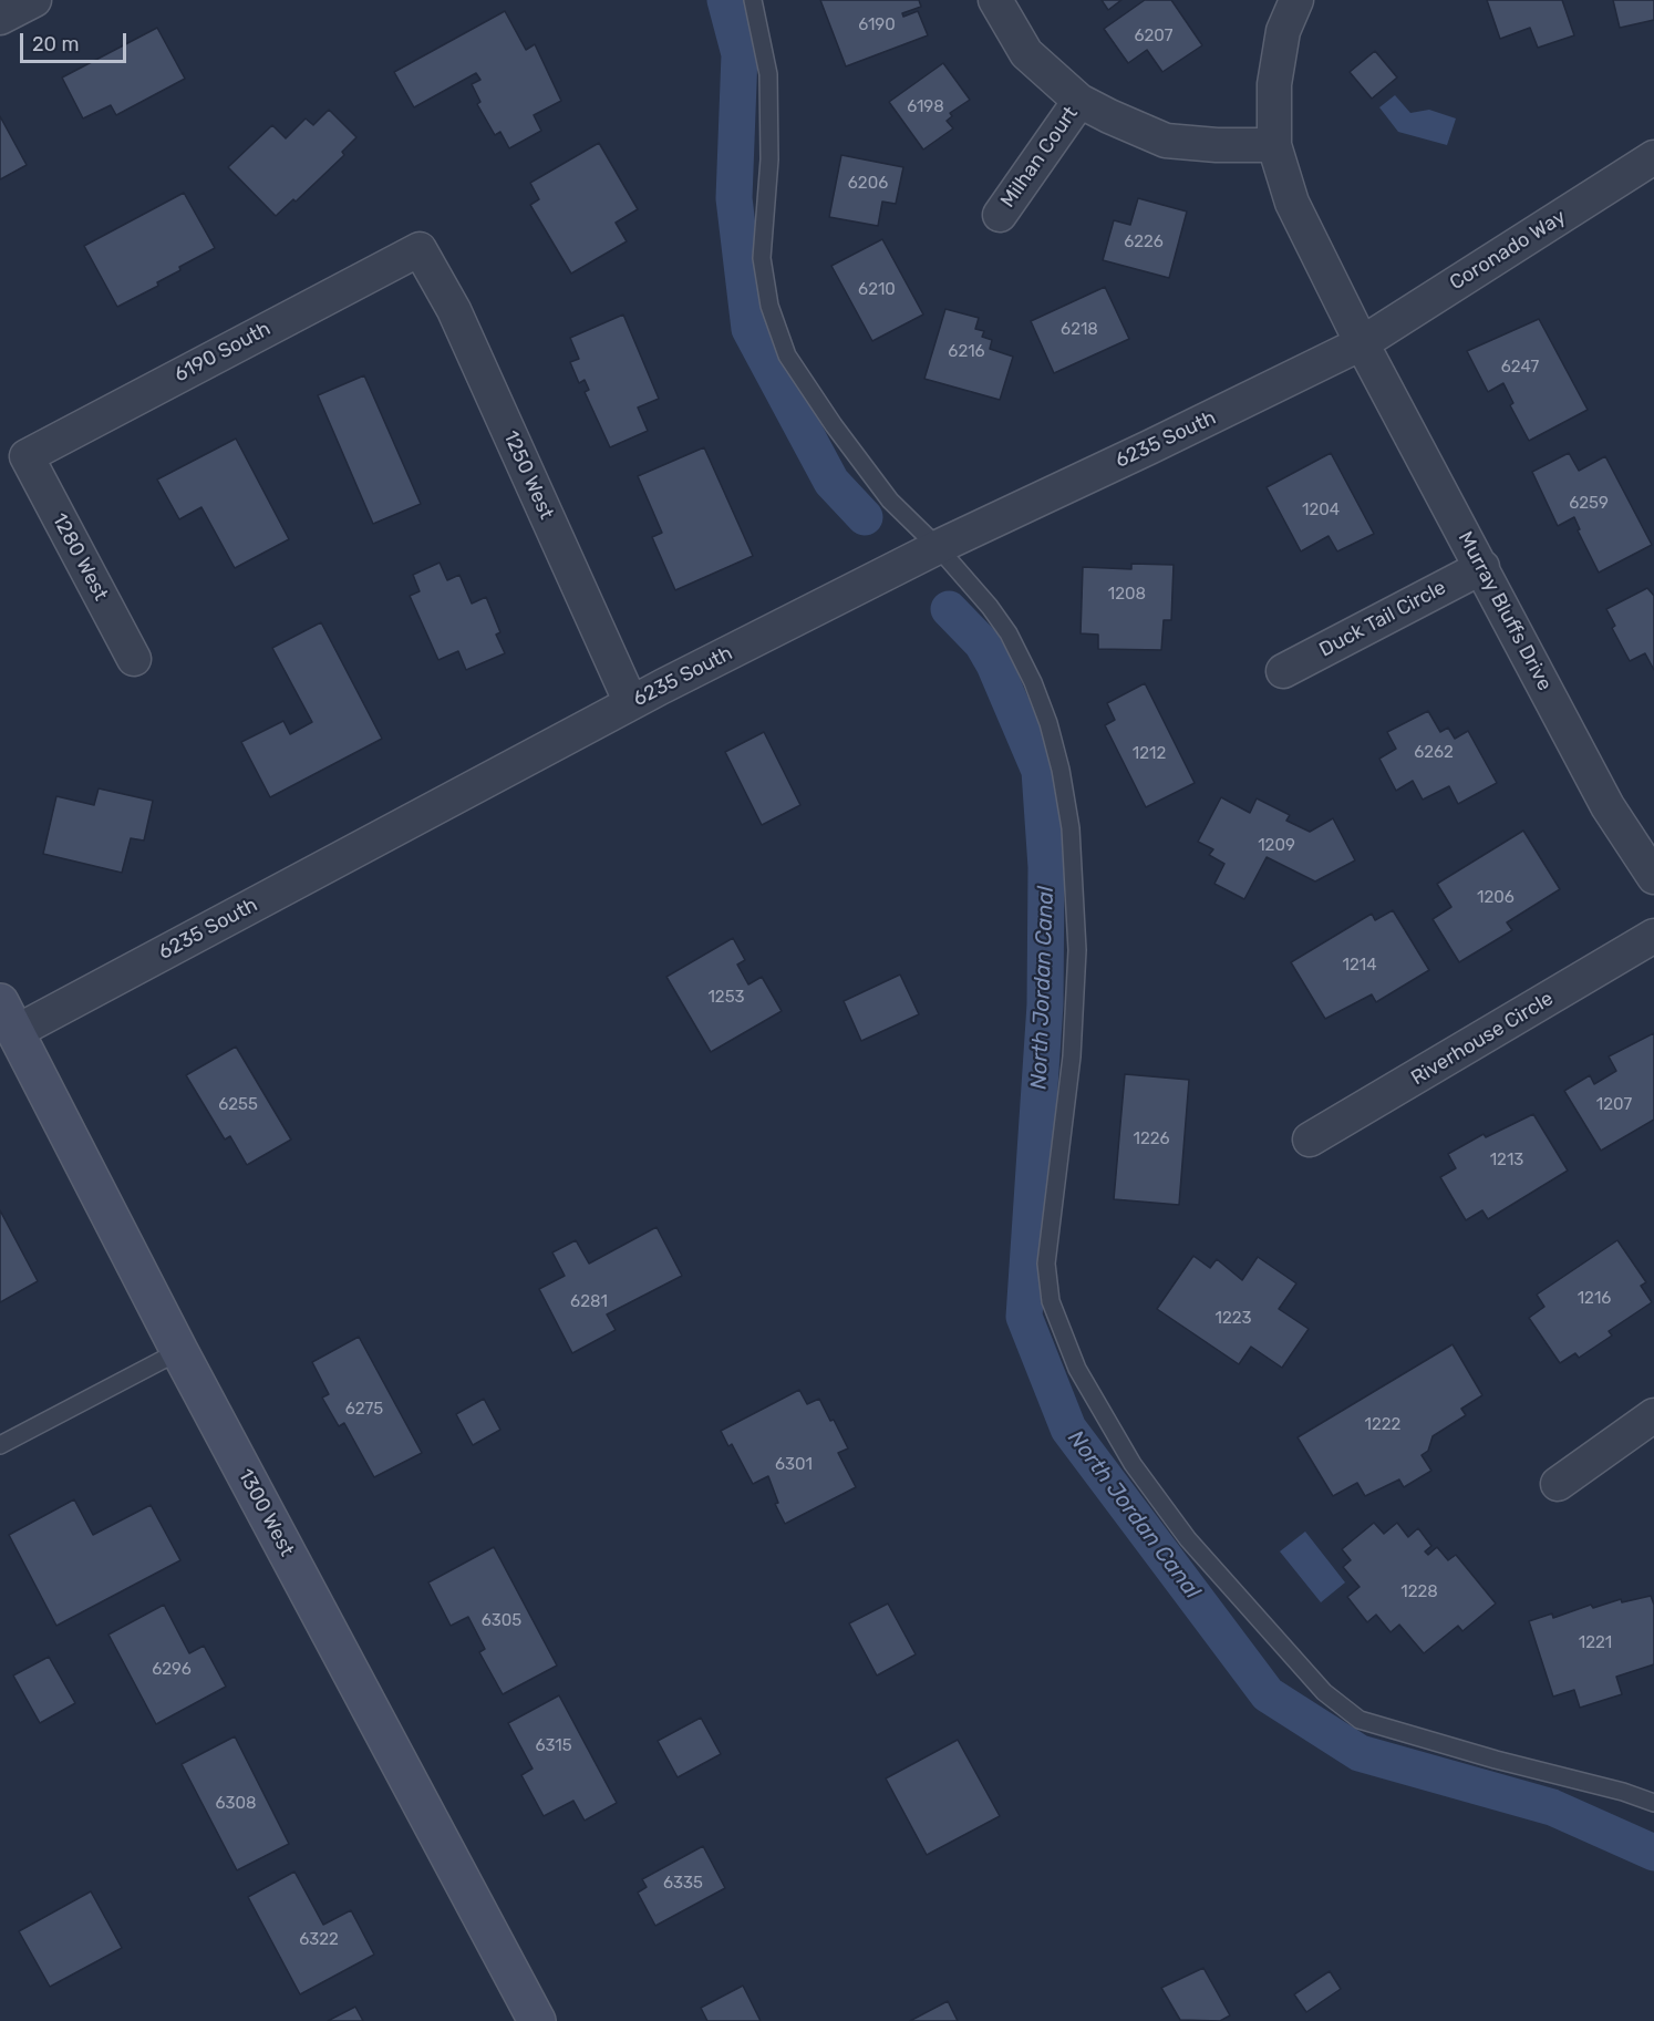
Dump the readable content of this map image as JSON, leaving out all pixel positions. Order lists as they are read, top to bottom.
{
  "streets": {
    "street": [
      "Milhan Court",
      "Coronado Way",
      "6190 South",
      "6235 South",
      "1250 West",
      "1280 West",
      "Murray Bluffs Drive",
      "Duck Tail Circle",
      "Riverhouse Circle",
      "1300 West"
    ]
  },
  "crossings": [
    ["Coronado Way", "6235 South"],
    ["Coronado Way", "Murray Bluffs Drive"],
    ["6190 South", "1250 West"],
    ["6190 South", "1280 West"],
    ["6235 South", "1250 West"],
    ["6235 South", "Murray Bluffs Drive"],
    ["6235 South", "1300 West"],
    ["Murray Bluffs Drive", "Duck Tail Circle"]
  ],
  "water": ["North Jordan Canal"],
  "house_numbers": [
    "6190",
    "6207",
    "6198",
    "6206",
    "6226",
    "6210",
    "6218",
    "6216",
    "6247",
    "6259",
    "1204",
    "1208",
    "6262",
    "1212",
    "1209",
    "1206",
    "1214",
    "1253",
    "6255",
    "1207",
    "1226",
    "1213",
    "1216",
    "6281",
    "1223",
    "6275",
    "1222",
    "6301",
    "1228",
    "6305",
    "1221",
    "6296",
    "6315",
    "6308",
    "6335",
    "6322"
  ],
  "scale_bar": "20 m"
}
